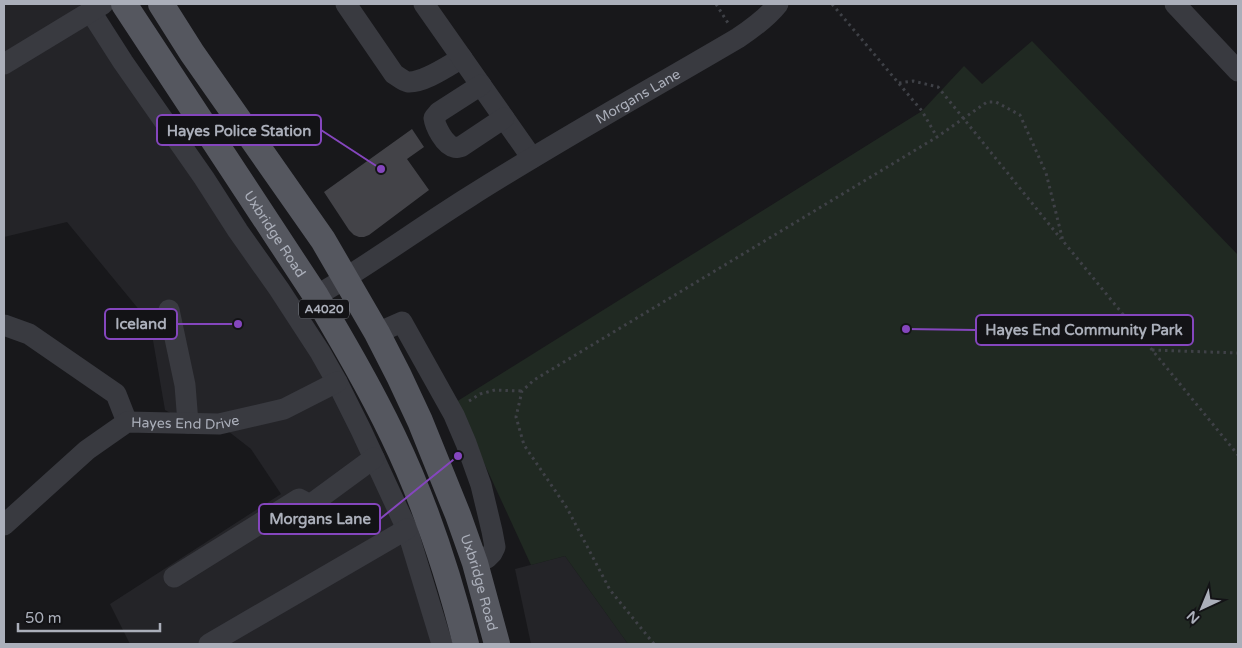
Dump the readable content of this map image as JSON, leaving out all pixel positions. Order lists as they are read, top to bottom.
{
  "streets": {
    "main road": ["Uxbridge Road", "A4020"],
    "street": ["Morgans Lane", "Hayes End Drive"]
  },
  "crossings": [
    ["Morgans Lane", "Uxbridge Road"]
  ],
  "places": [
    "Hayes Police Station",
    "Iceland",
    "Hayes End Community Park",
    "Morgans Lane"
  ],
  "scale_bar": "50 m",
  "north": "bottom left"
}
